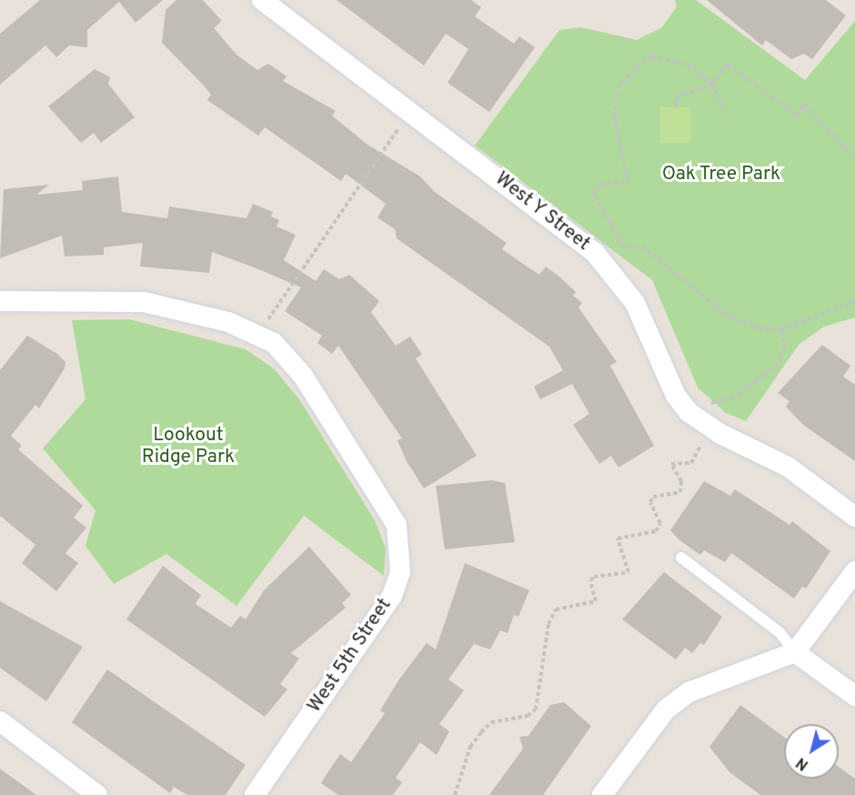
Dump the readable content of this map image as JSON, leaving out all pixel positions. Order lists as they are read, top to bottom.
{
  "streets": {
    "street": ["West Y Street", "West 5th Street"]
  },
  "parks": ["Oak Tree Park", "Lookout Ridge Park"],
  "north": "bottom left"
}
